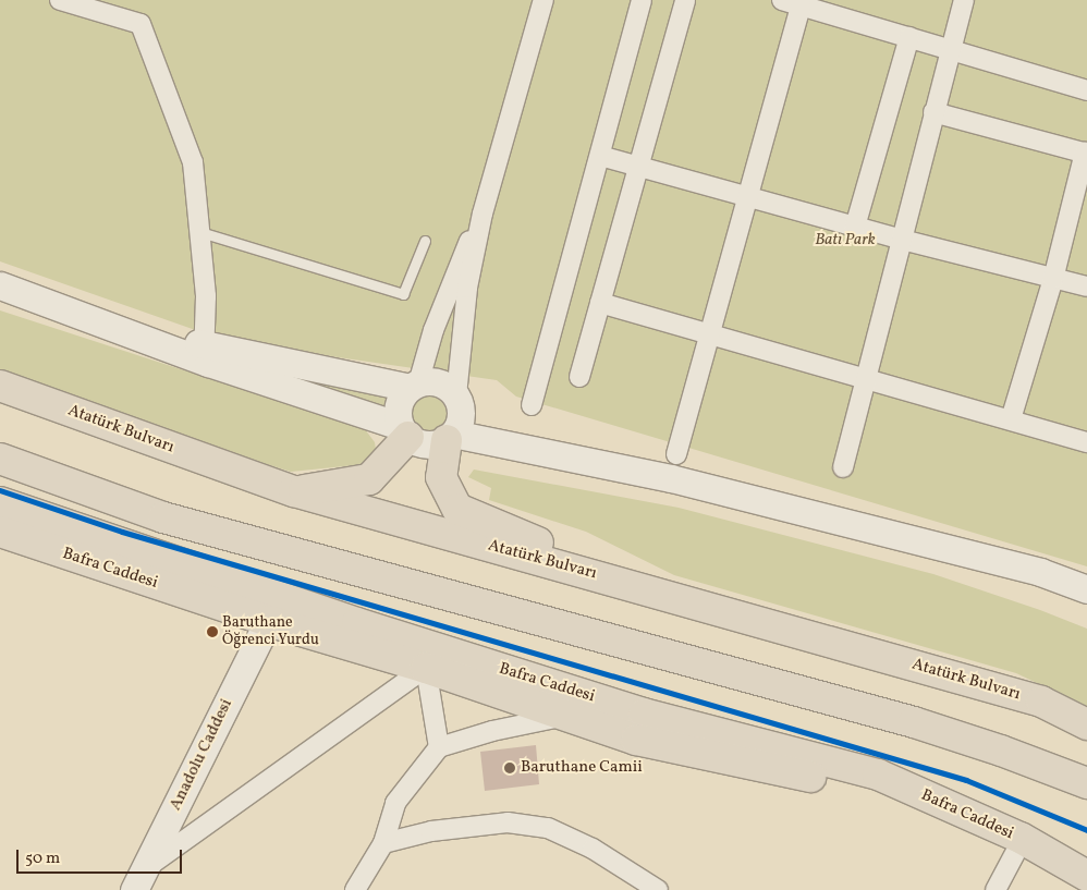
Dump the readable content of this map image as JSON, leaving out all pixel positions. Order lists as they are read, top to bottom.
{
  "streets": {
    "main road": ["Atatürk Bulvarı", "Bafra Caddesi", "Anadolu Caddesi"]
  },
  "crossings": [
    ["Bafra Caddesi", "Anadolu Caddesi"]
  ],
  "parks": ["Batı Park"],
  "places": ["Baruthane Öğrenci Yurdu", "Baruthane Camii"],
  "scale_bar": "50 m"
}
